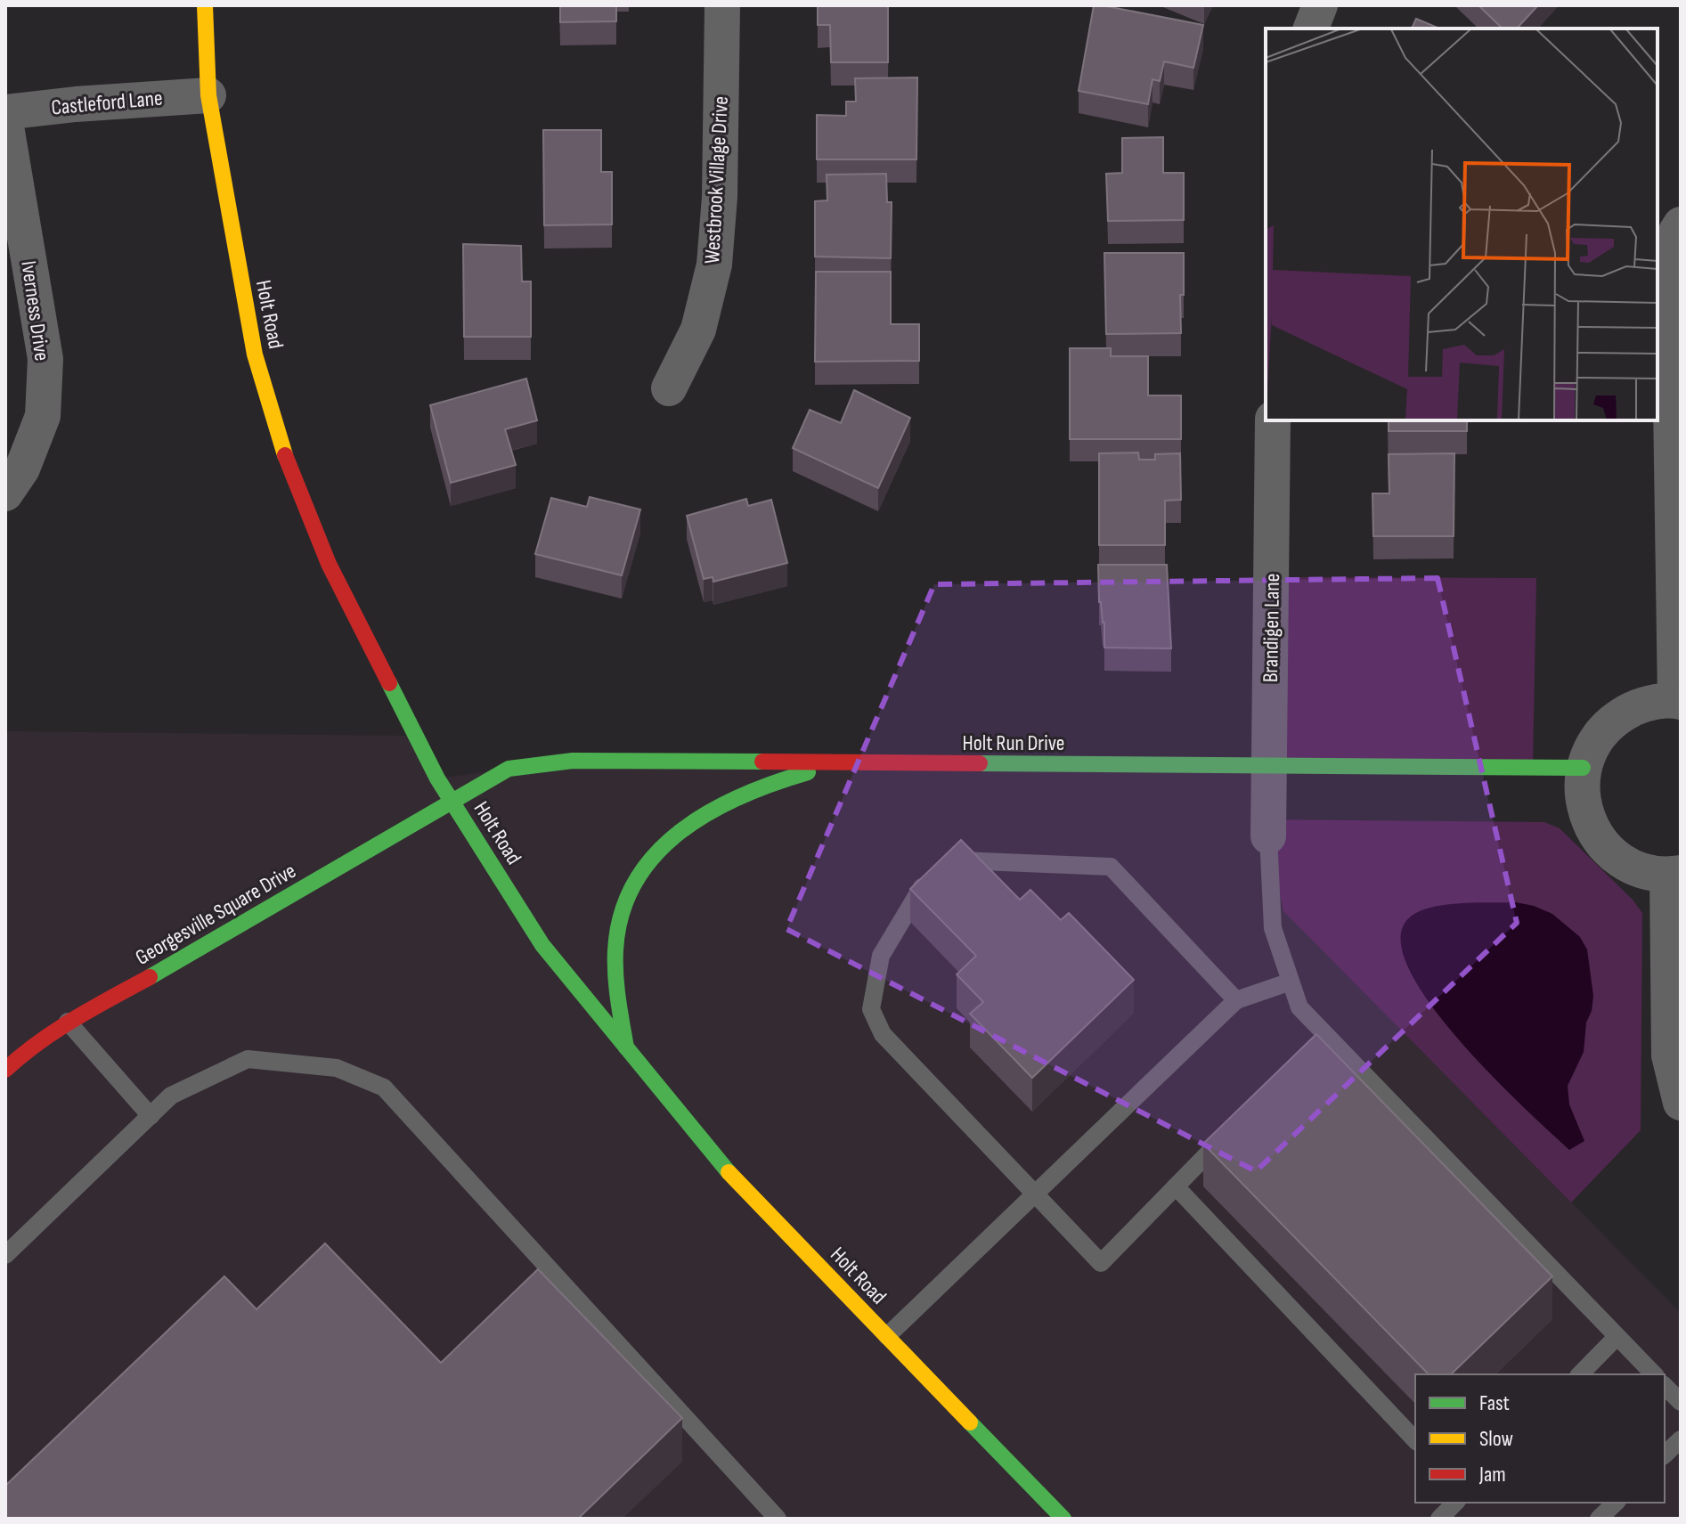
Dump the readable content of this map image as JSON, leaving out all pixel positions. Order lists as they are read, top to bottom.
{
  "streets": {
    "main road": ["Holt Road", "Holt Run Drive", "Georgesville Square Drive"],
    "street": [
      "Castleford Lane",
      "Westbrook Village Drive",
      "Iverness Drive",
      "Brandigen Lane"
    ]
  },
  "crossings": [
    ["Castleford Lane", "Holt Road"],
    ["Holt Road", "Holt Run Drive"],
    ["Holt Road", "Georgesville Square Drive"],
    ["Brandigen Lane", "Holt Run Drive"],
    ["Holt Run Drive", "Georgesville Square Drive"]
  ],
  "legend": ["Fast", "Slow", "Jam"]
}
